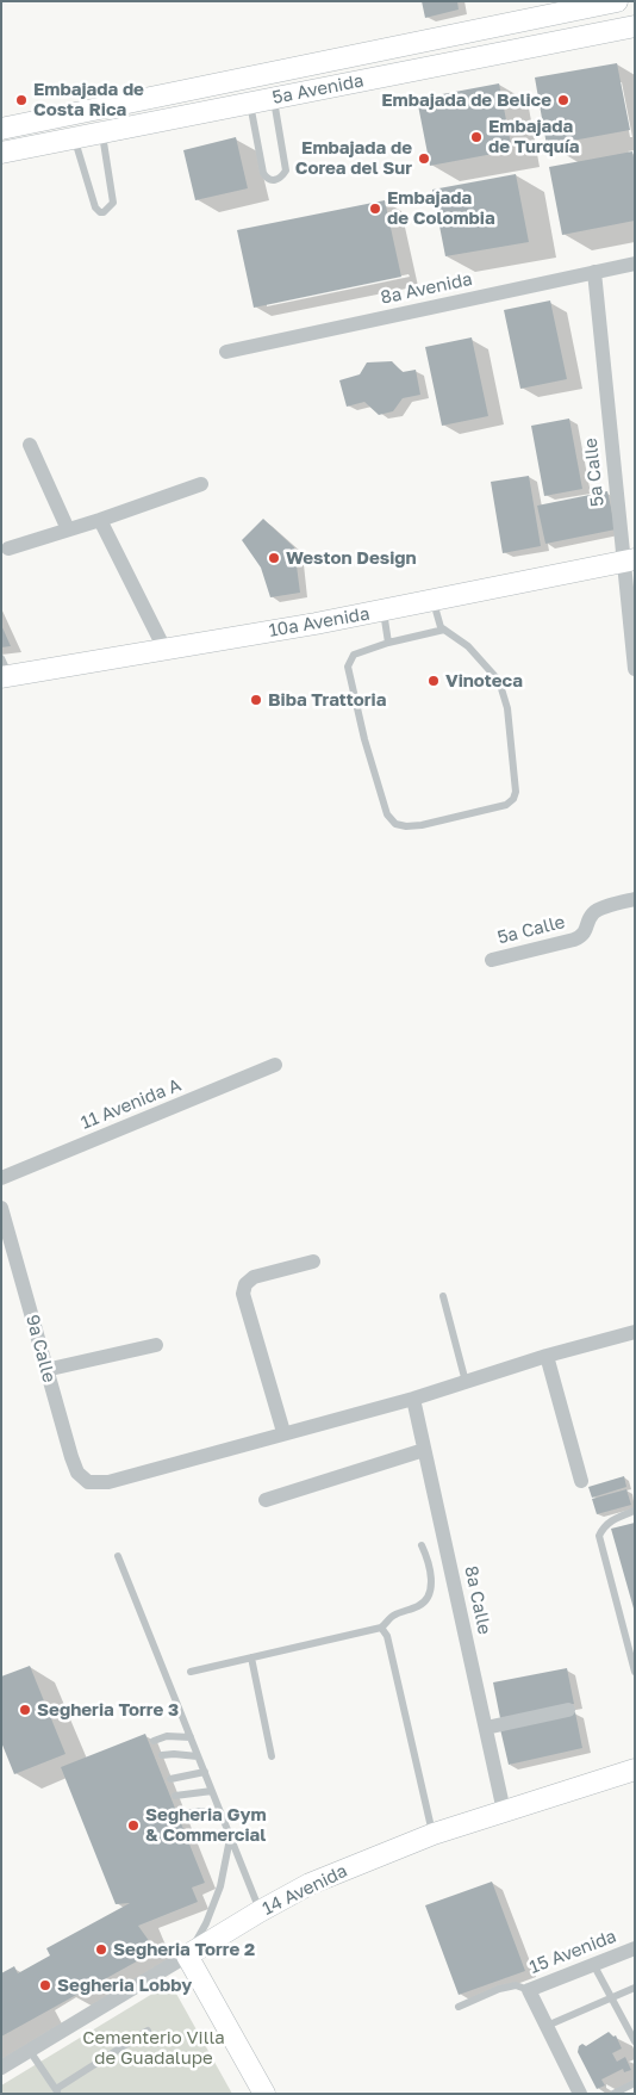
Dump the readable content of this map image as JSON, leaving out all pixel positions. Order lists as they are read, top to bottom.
{
  "streets": {
    "street": [
      "5a Avenida",
      "8a Avenida",
      "5a Calle",
      "10a Avenida",
      "11 Avenida A",
      "9a Calle",
      "8a Calle",
      "14 Avenida",
      "15 Avenida"
    ]
  },
  "crossings": [
    ["8a Avenida", "5a Calle"],
    ["5a Calle", "10a Avenida"],
    ["8a Calle", "14 Avenida"]
  ],
  "parks": ["Cementerio Villa de Guadalupe"],
  "places": [
    "Embajada de Costa Rica",
    "Embajada de Belice",
    "Embajada de Turquía",
    "Embajada de Corea del Sur",
    "Embajada de Colombia",
    "Weston Design",
    "Vinoteca",
    "Biba Trattoria",
    "Segheria Torre 3",
    "Segheria Gym & Commercial",
    "Segheria Torre 2",
    "Segheria Lobby"
  ]
}
